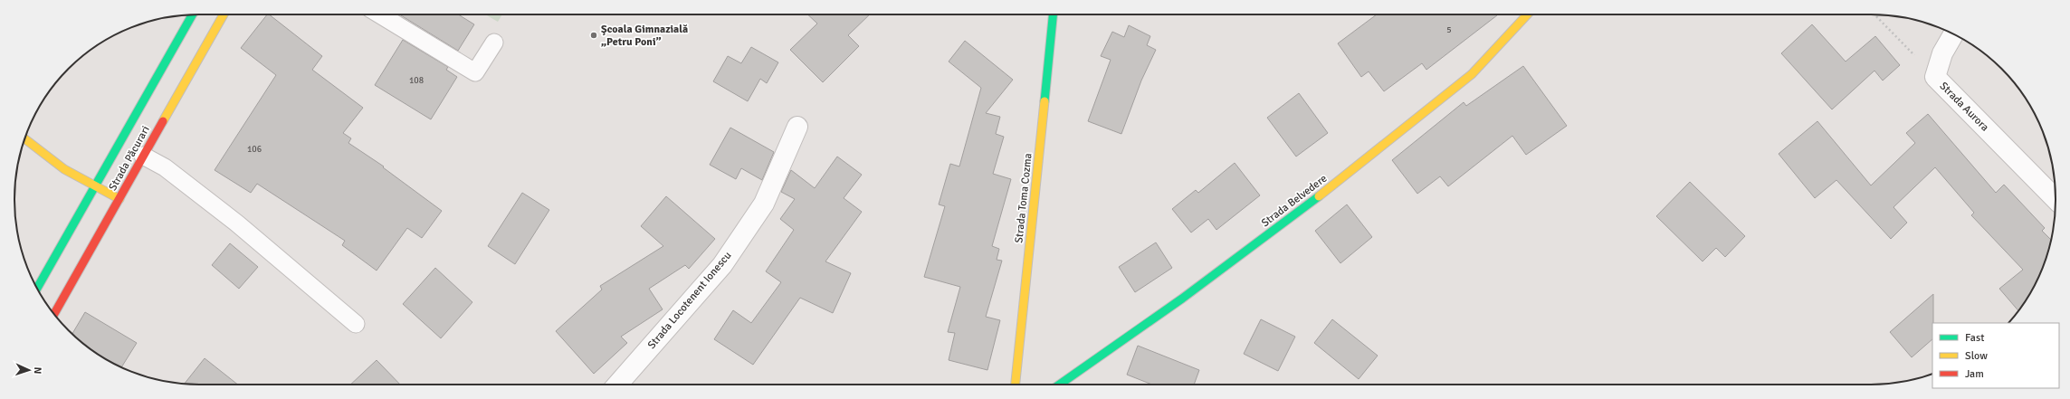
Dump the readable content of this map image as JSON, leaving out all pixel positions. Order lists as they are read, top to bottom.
{
  "streets": {
    "street": [
      "Strada Aurora",
      "Strada Păcurari",
      "Strada Toma Cozma",
      "Strada Belvedere",
      "Strada Locotenent Ionescu"
    ]
  },
  "places": ["Şcoala Gimnazială „Petru Poni”"],
  "house_numbers": ["5", "108", "106"],
  "legend": ["Fast", "Slow", "Jam"],
  "north": "right"
}
